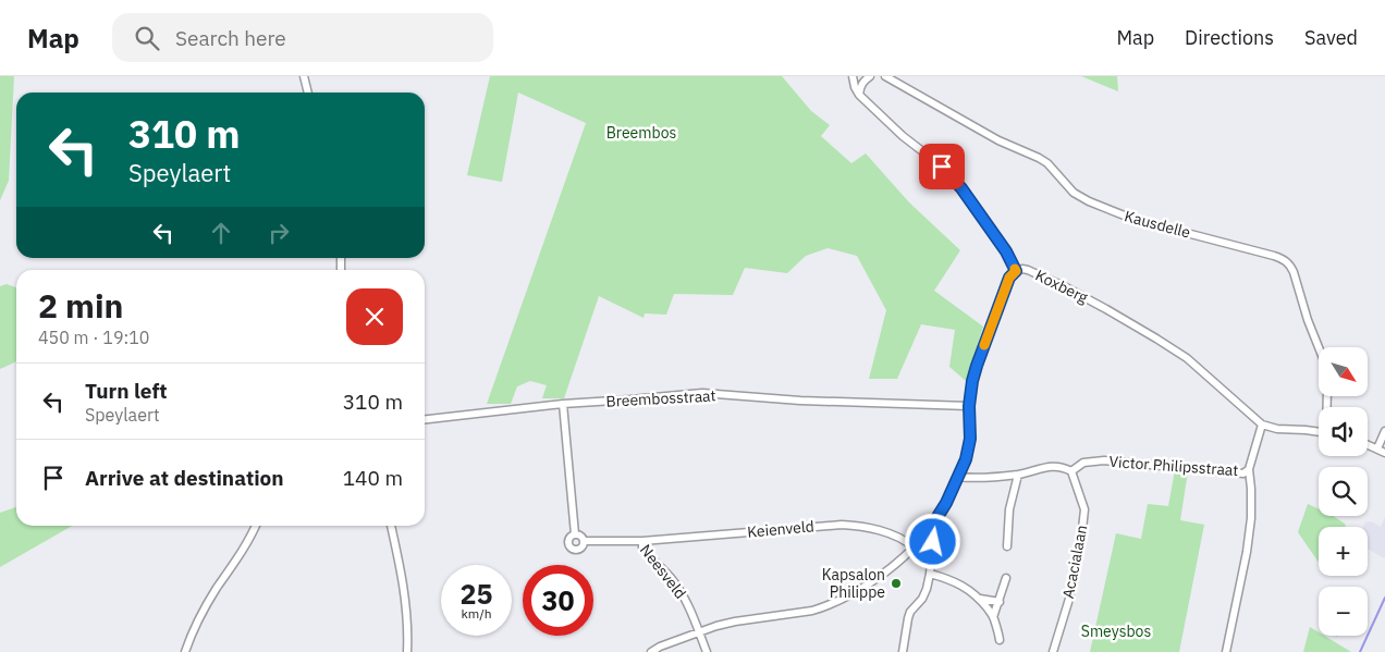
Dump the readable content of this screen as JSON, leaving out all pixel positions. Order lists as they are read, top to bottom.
{
  "streets": {
    "street": [
      "Kausdelle",
      "Koxberg",
      "Breembosstraat",
      "Victor Philipsstraat",
      "Keienveld",
      "Acacialaan",
      "Neesveld"
    ]
  },
  "crossings": [
    ["Koxberg", "Breembosstraat"],
    ["Koxberg", "Victor Philipsstraat"],
    ["Koxberg", "Keienveld"],
    ["Koxberg", "Neesveld"],
    ["Breembosstraat", "Neesveld"],
    ["Victor Philipsstraat", "Acacialaan"],
    ["Keienveld", "Neesveld"]
  ],
  "parks": ["Breembos", "Smeysbos"],
  "places": ["Kapsalon Philippe"],
  "north": "bottom right",
  "page": {
    "header": "Map",
    "search": "Search here",
    "nav": ["Map", "Directions", "Saved"],
    "turn": ["310 m", "Speylaert"],
    "heading": ["2 min", "450 m · 19:10"],
    "map_buttons": ["+", "−"],
    "list": [
      {
        "name": "Turn left",
        "note": "Speylaert",
        "value": "310 m"
      },
      {
        "name": "Arrive at destination",
        "value": "140 m"
      }
    ],
    "speed": "25 km/h",
    "limit": "30"
  }
}
